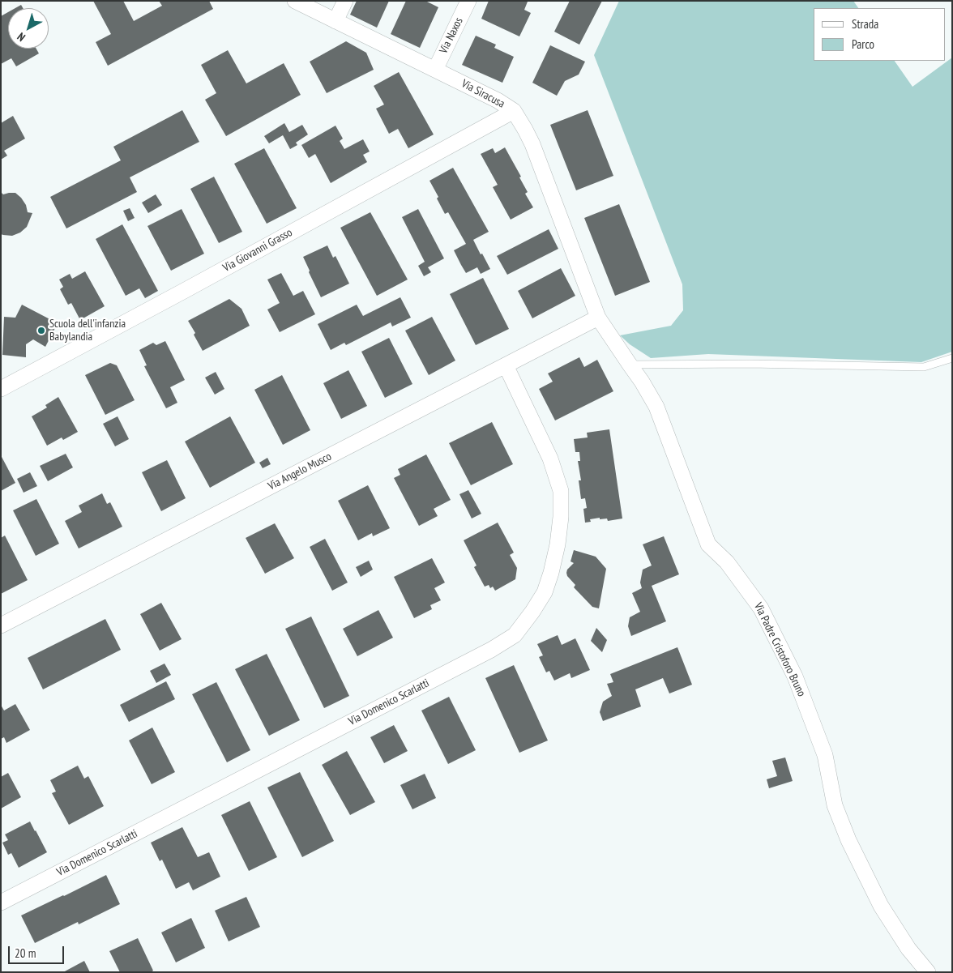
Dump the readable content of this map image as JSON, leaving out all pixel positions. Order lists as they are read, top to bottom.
{
  "streets": {
    "street": [
      "Via Naxos",
      "Via Siracusa",
      "Via Giovanni Grasso",
      "Via Angelo Musco",
      "Via Padre Cristoforo Bruno",
      "Via Domenico Scarlatti"
    ]
  },
  "crossings": [
    ["Via Naxos", "Via Siracusa"],
    ["Via Siracusa", "Via Giovanni Grasso"],
    ["Via Siracusa", "Via Angelo Musco"],
    ["Via Siracusa", "Via Padre Cristoforo Bruno"],
    ["Via Angelo Musco", "Via Padre Cristoforo Bruno"],
    ["Via Angelo Musco", "Via Domenico Scarlatti"]
  ],
  "places": ["Scuola dell'infanzia Babylandia"],
  "legend": ["Strada", "Parco"],
  "scale_bar": "20 m",
  "north": "bottom left"
}
